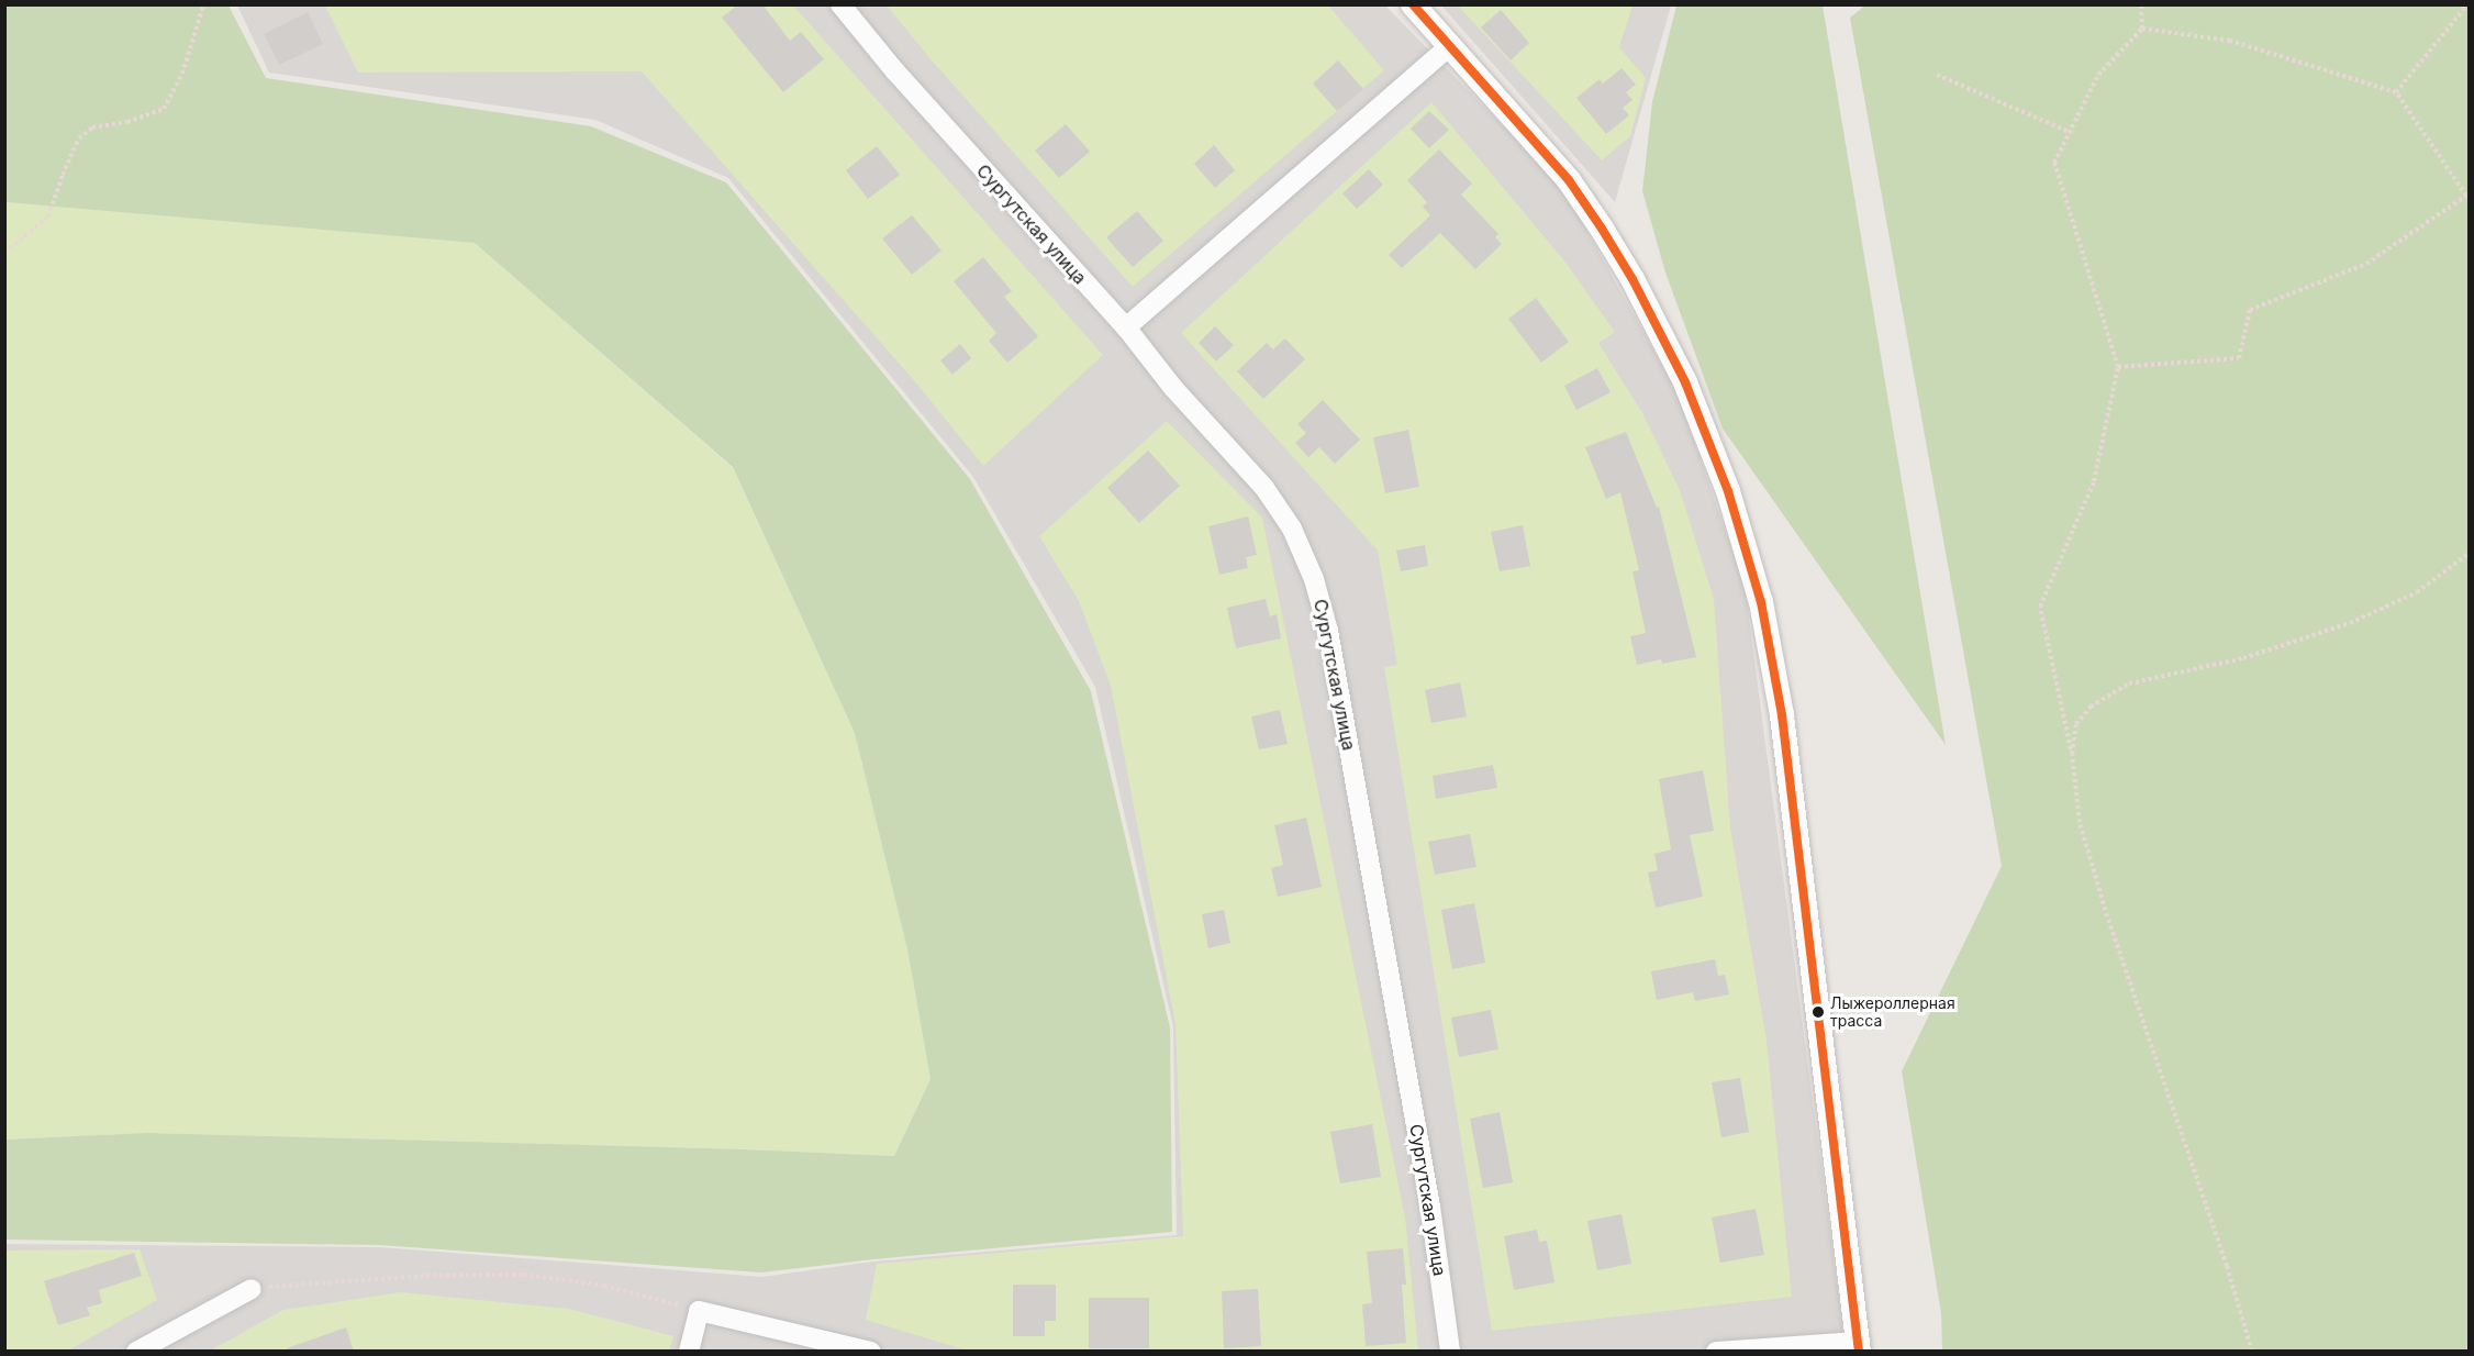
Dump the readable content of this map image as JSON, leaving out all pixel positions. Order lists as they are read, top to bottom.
{
  "streets": {
    "street": ["Сургутская улица"]
  },
  "places": ["Лыжероллерная трасса"]
}
